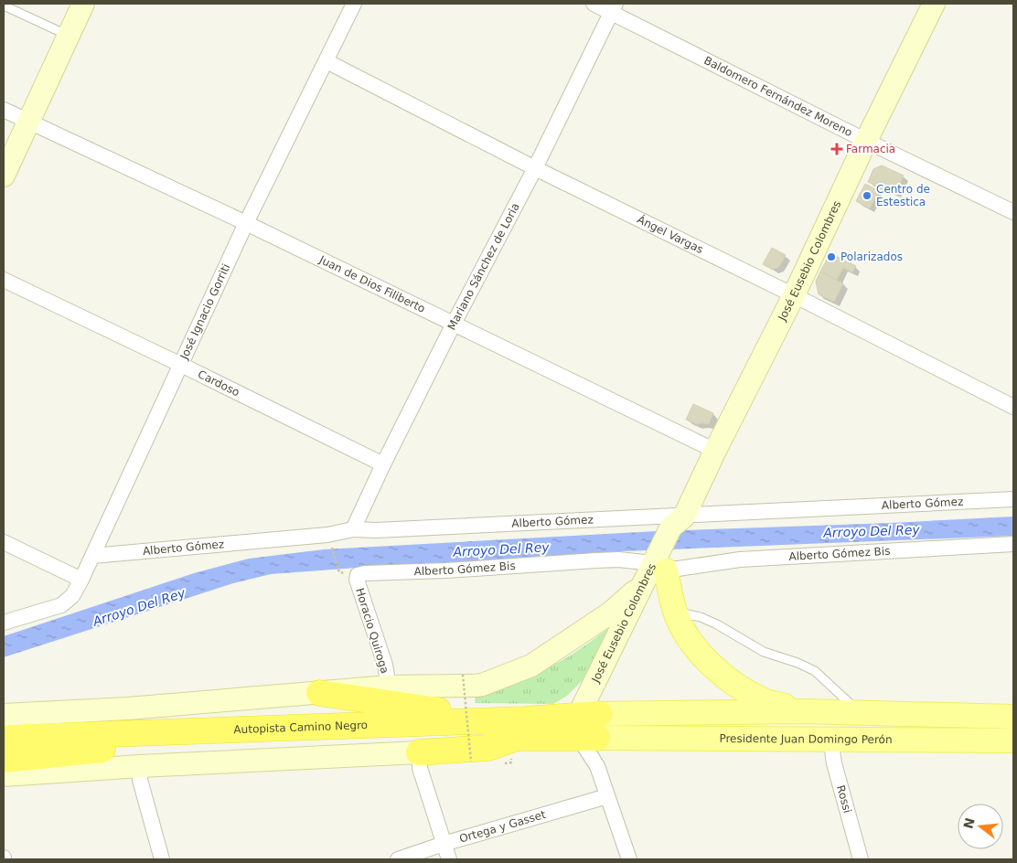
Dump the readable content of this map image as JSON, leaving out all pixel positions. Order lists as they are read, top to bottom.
{
  "streets": {
    "highway": ["Autopista Camino Negro"],
    "main road": ["Presidente Juan Domingo Perón"],
    "street": [
      "Baldomero Fernández Moreno",
      "Ángel Vargas",
      "José Eusebio Colombres",
      "Mariano Sánchez de Loria",
      "Juan de Dios Filiberto",
      "José Ignacio Gorriti",
      "Cardoso",
      "Alberto Gómez",
      "Alberto Gómez Bis",
      "Horacio Quiroga",
      "Rossi",
      "Ortega y Gasset"
    ]
  },
  "crossings": [
    ["Baldomero Fernández Moreno", "José Eusebio Colombres"],
    ["Baldomero Fernández Moreno", "Mariano Sánchez de Loria"],
    ["Ángel Vargas", "José Eusebio Colombres"],
    ["Ángel Vargas", "Mariano Sánchez de Loria"],
    ["Ángel Vargas", "José Ignacio Gorriti"],
    ["José Eusebio Colombres", "Juan de Dios Filiberto"],
    ["José Eusebio Colombres", "Alberto Gómez"],
    ["José Eusebio Colombres", "Alberto Gómez Bis"],
    ["José Eusebio Colombres", "Autopista Camino Negro"],
    ["José Eusebio Colombres", "Presidente Juan Domingo Perón"],
    ["Mariano Sánchez de Loria", "Juan de Dios Filiberto"],
    ["Mariano Sánchez de Loria", "Cardoso"],
    ["Mariano Sánchez de Loria", "Alberto Gómez"],
    ["Juan de Dios Filiberto", "José Ignacio Gorriti"],
    ["José Ignacio Gorriti", "Cardoso"],
    ["José Ignacio Gorriti", "Alberto Gómez"],
    ["Alberto Gómez Bis", "Horacio Quiroga"],
    ["Autopista Camino Negro", "Presidente Juan Domingo Perón"],
    ["Presidente Juan Domingo Perón", "Rossi"]
  ],
  "water": ["Arroyo Del Rey"],
  "places": {
    "health": ["Farmacia"],
    "other": ["Centro de Estestica", "Polarizados"]
  },
  "north": "left"
}
